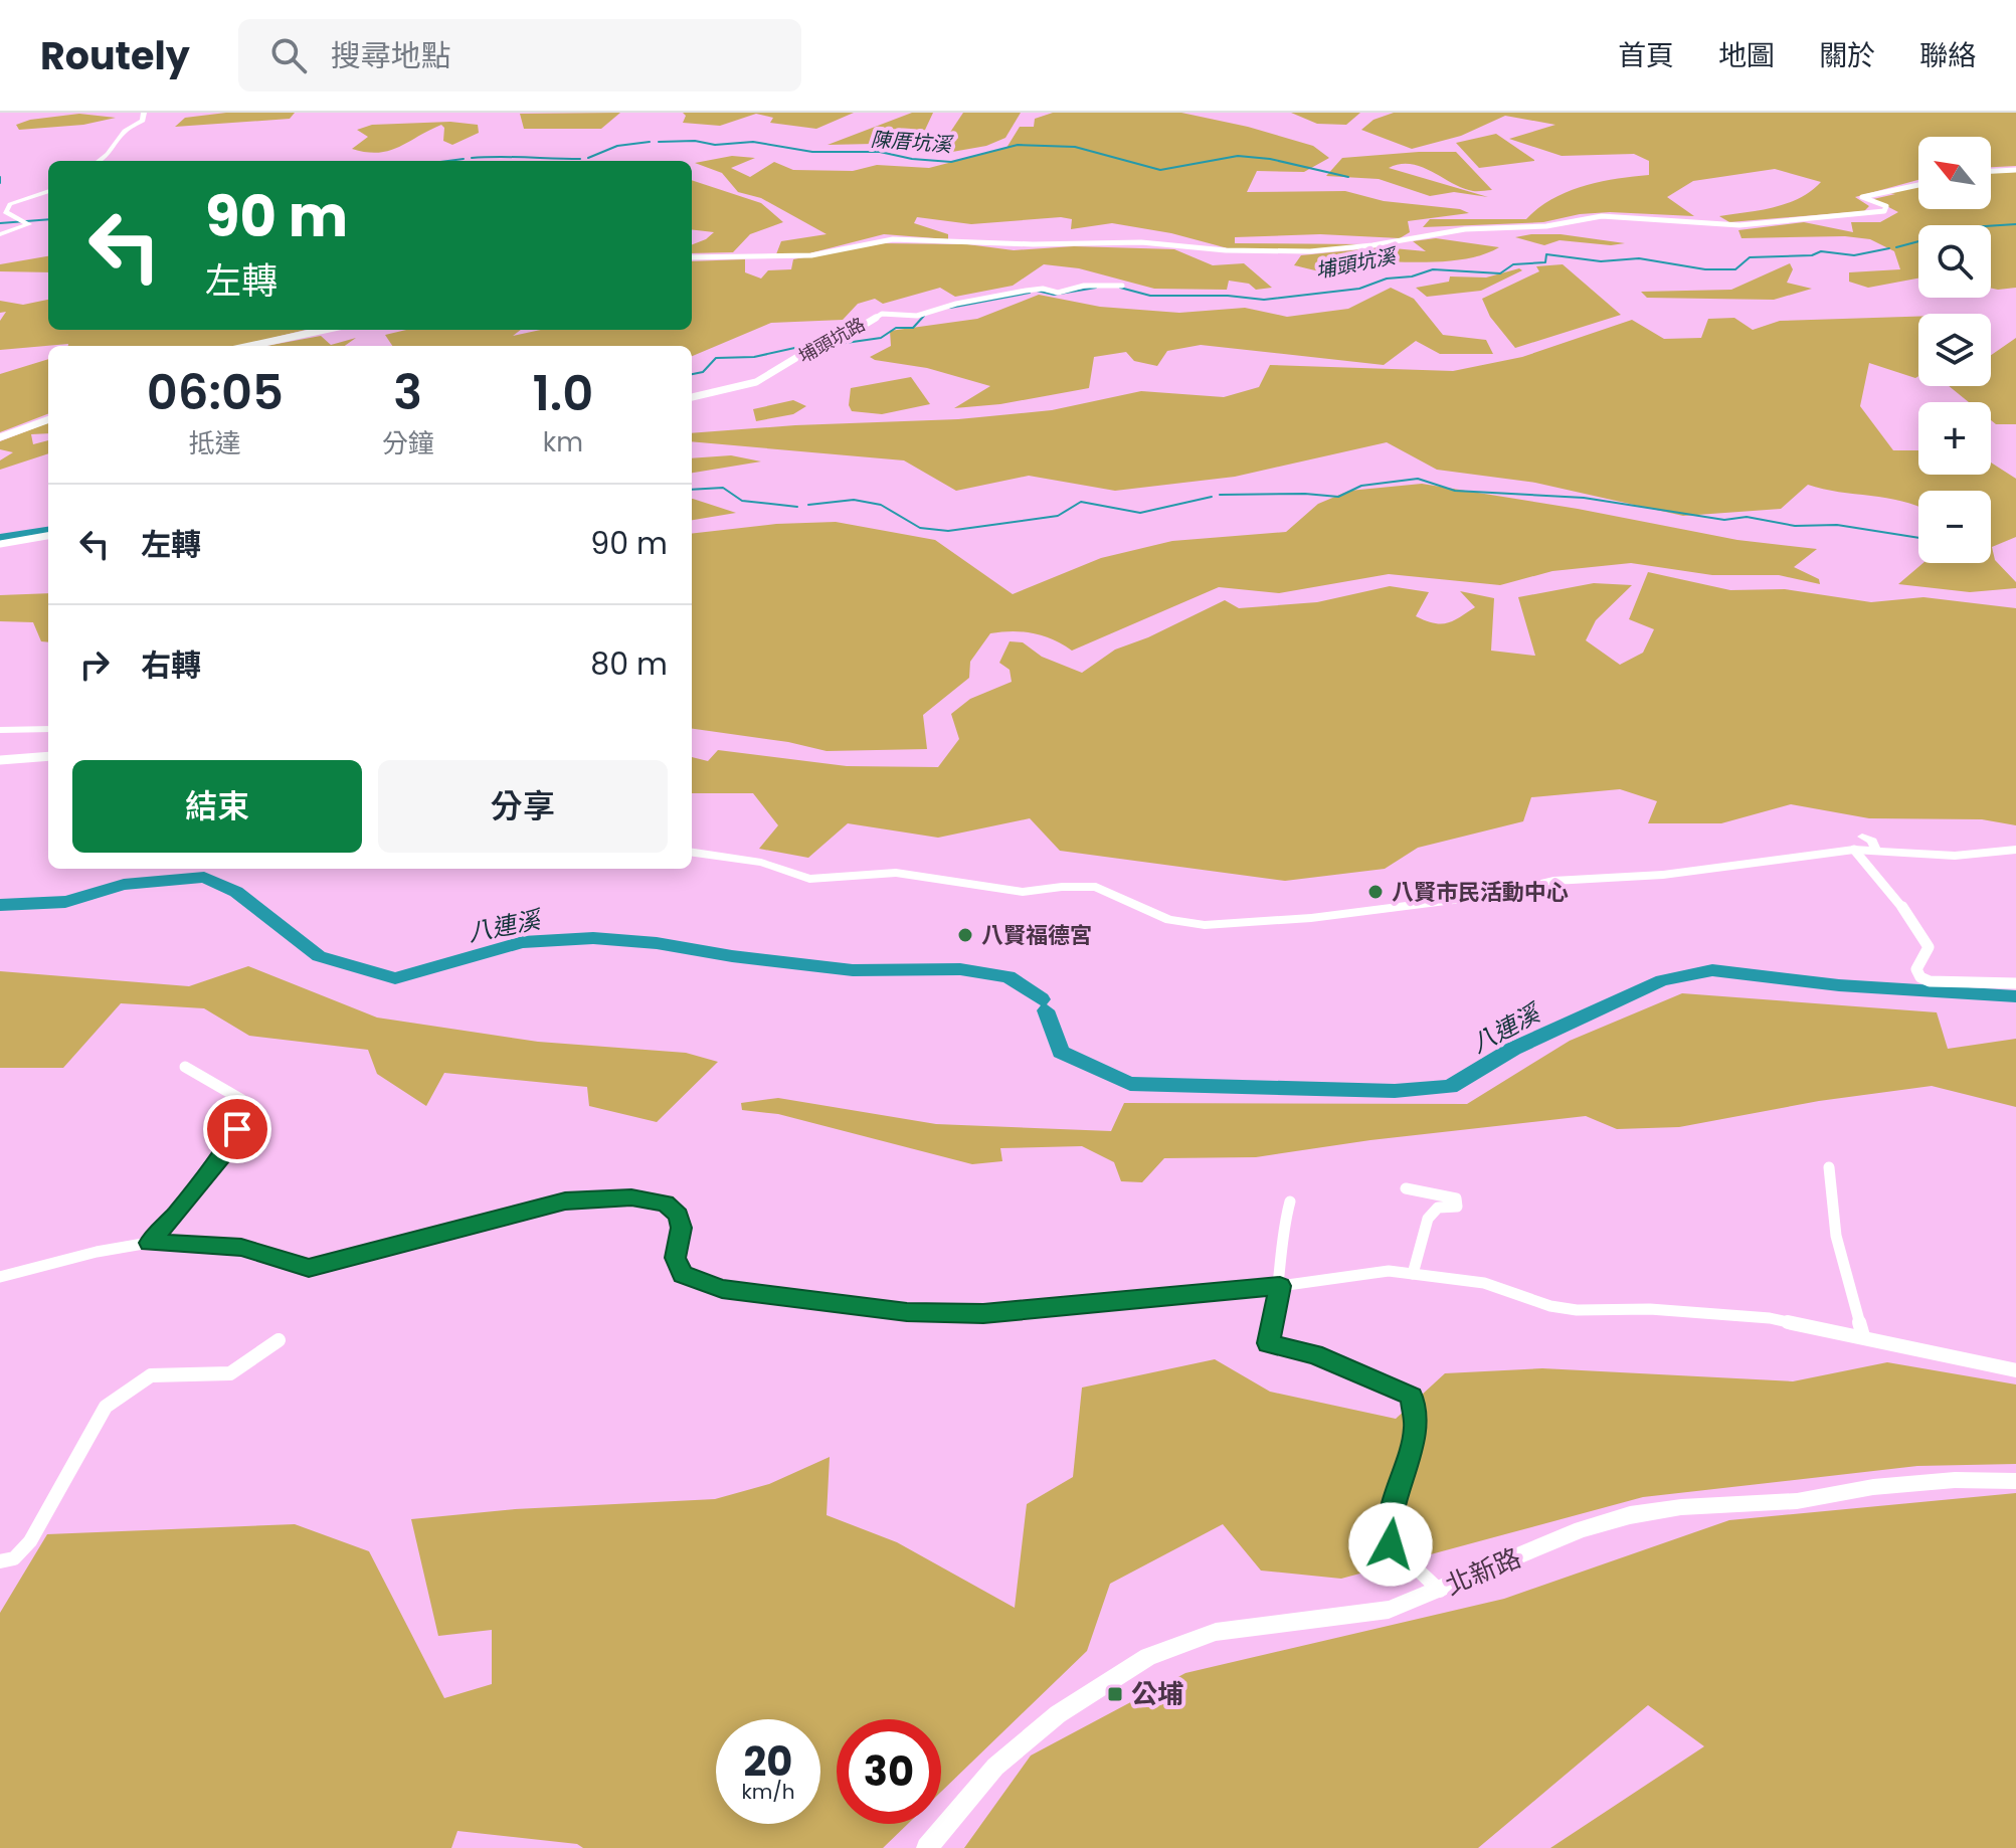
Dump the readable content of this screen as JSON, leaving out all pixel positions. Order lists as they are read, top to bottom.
{
  "streets": {
    "main road": ["北新路"],
    "street": ["埔頭坑路"]
  },
  "water": ["陳厝坑溪", "埔頭坑溪", "八連溪"],
  "places": {
    "other": ["八賢市民活動中心", "八賢福德宮"],
    "transit": ["公埔"]
  },
  "north": "top left",
  "page": {
    "header": "Routely",
    "search": "搜尋地點",
    "nav": [
      "首頁",
      "地圖",
      "關於",
      "聯絡"
    ],
    "map_buttons": ["+", "−"],
    "turn": ["90 m", "左轉"],
    "eta": [
      "06:05",
      "抵達",
      "3",
      "分鐘",
      "1.0",
      "km"
    ],
    "list": [
      {
        "name": "左轉",
        "value": "90 m"
      },
      {
        "name": "右轉",
        "value": "80 m"
      }
    ],
    "buttons": ["結束", "分享"],
    "speed": "20 km/h",
    "limit": "30"
  }
}
